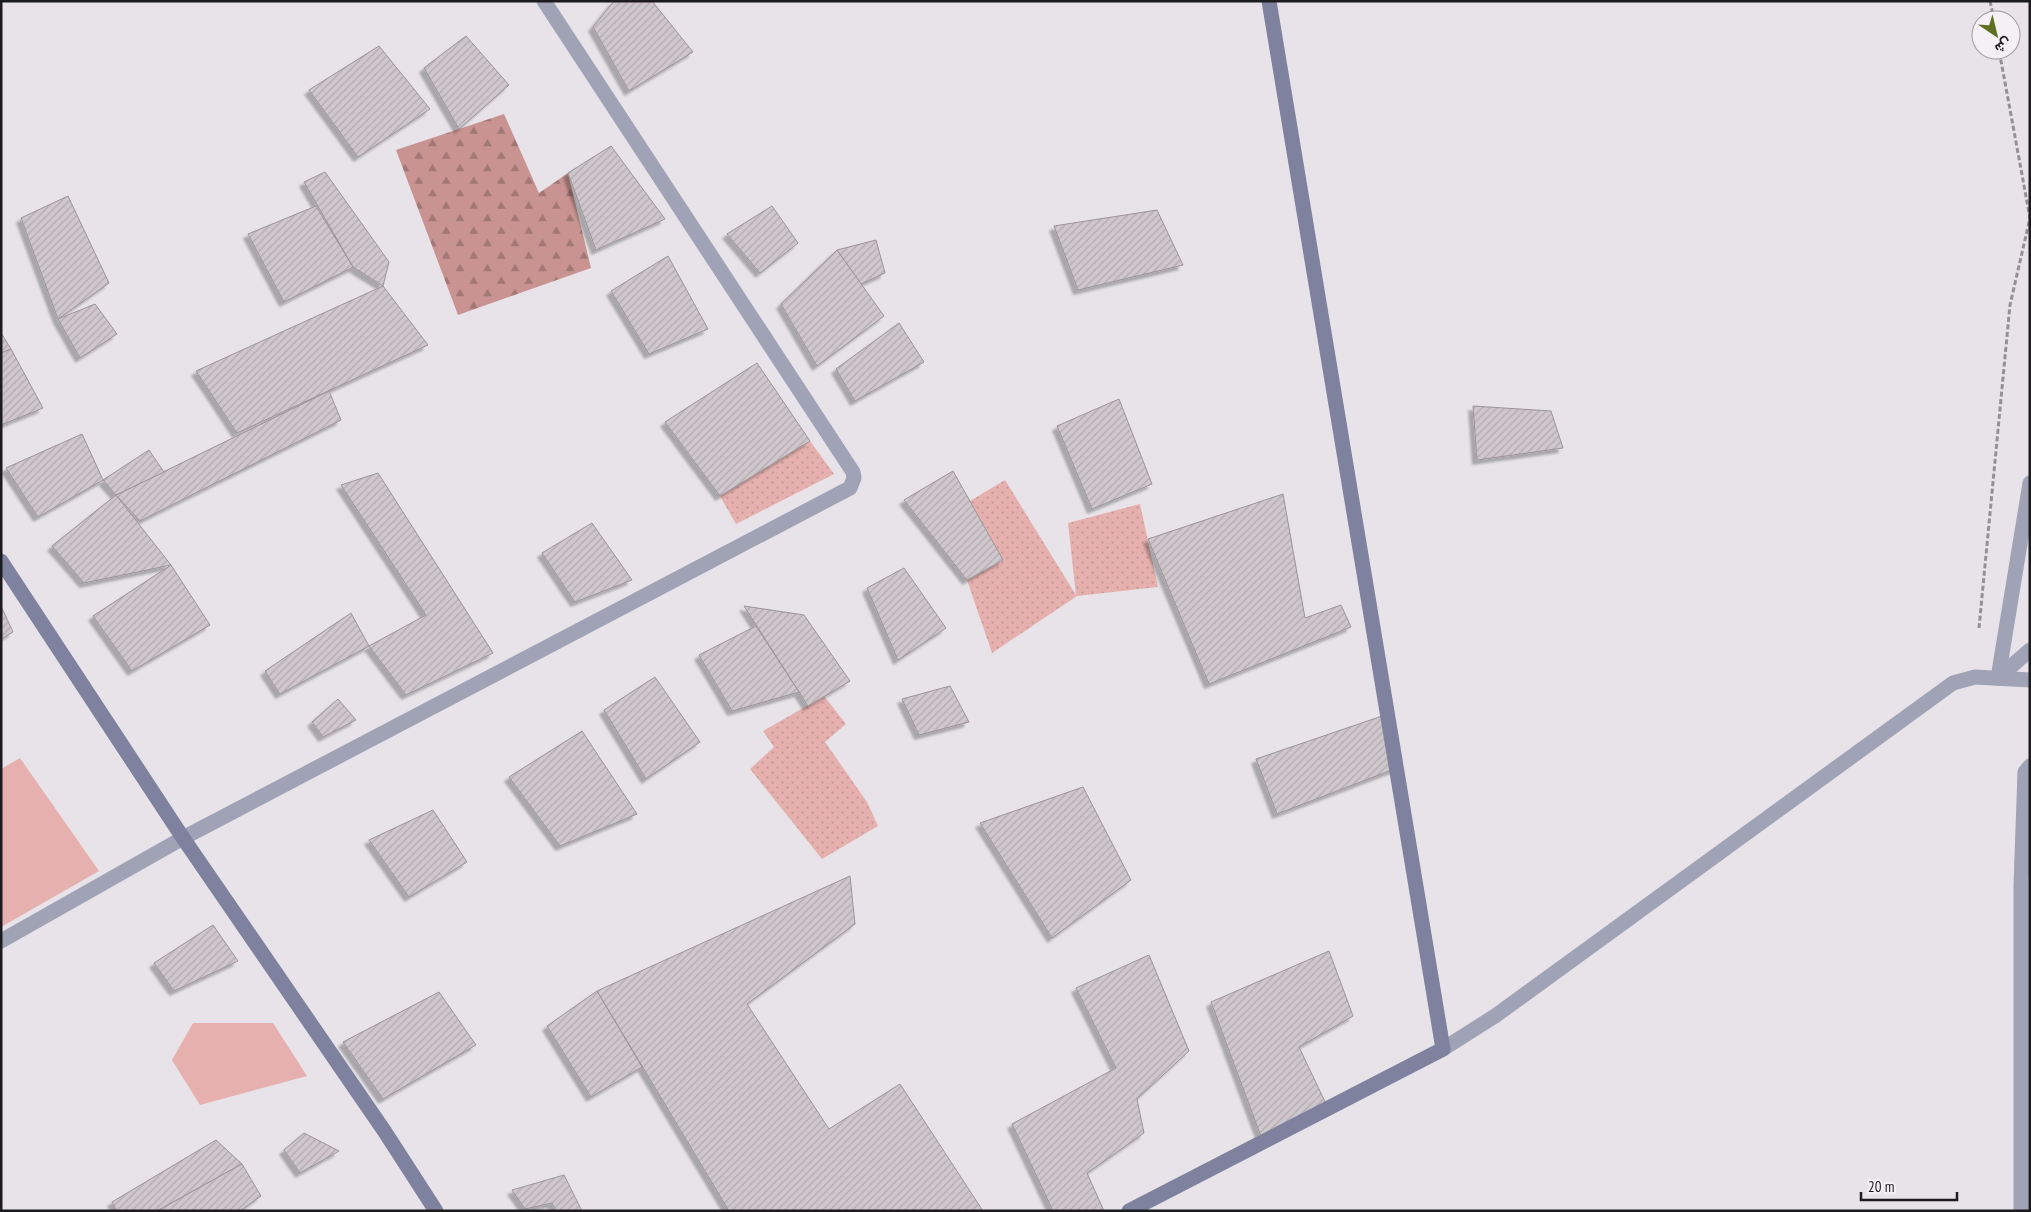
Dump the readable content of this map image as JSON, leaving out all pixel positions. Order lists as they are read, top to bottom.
{
  "scale_bar": "20 m",
  "north": "bottom right"
}
